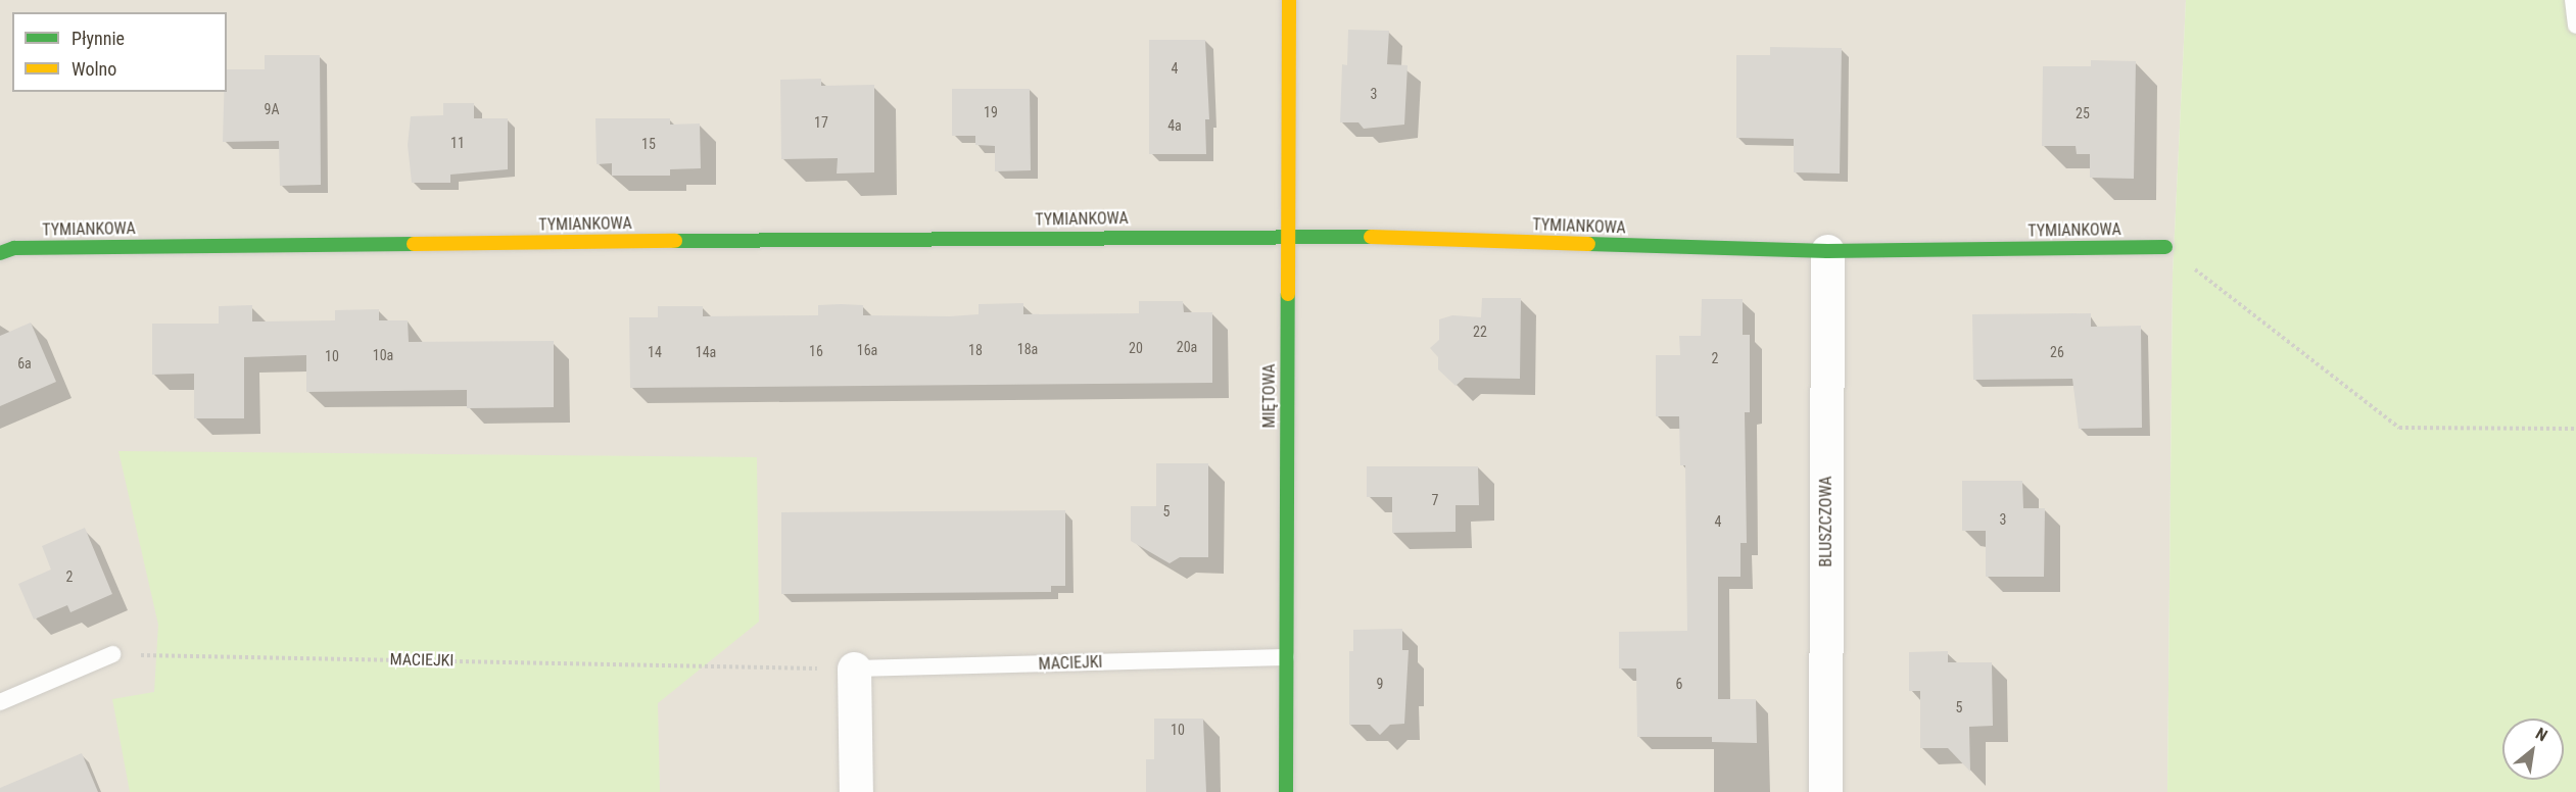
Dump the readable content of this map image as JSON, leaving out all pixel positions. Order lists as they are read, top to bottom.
{
  "streets": {
    "street": ["TYMIANKOWA", "MIĘTOWA", "BLUSZCZOWA"],
    "lane": ["MACIEJKI"]
  },
  "crossings": [
    ["TYMIANKOWA", "MIĘTOWA"],
    ["TYMIANKOWA", "BLUSZCZOWA"],
    ["MIĘTOWA", "MACIEJKI"]
  ],
  "house_numbers": [
    "4",
    "3",
    "9A",
    "19",
    "25",
    "17",
    "4a",
    "11",
    "15",
    "22",
    "20a",
    "20",
    "18a",
    "16a",
    "18",
    "16",
    "14",
    "14a",
    "26",
    "10a",
    "10",
    "2",
    "6a",
    "7",
    "5",
    "3",
    "4",
    "2",
    "9",
    "6",
    "5",
    "10"
  ],
  "legend": ["Płynnie", "Wolno"],
  "north": "top right"
}
